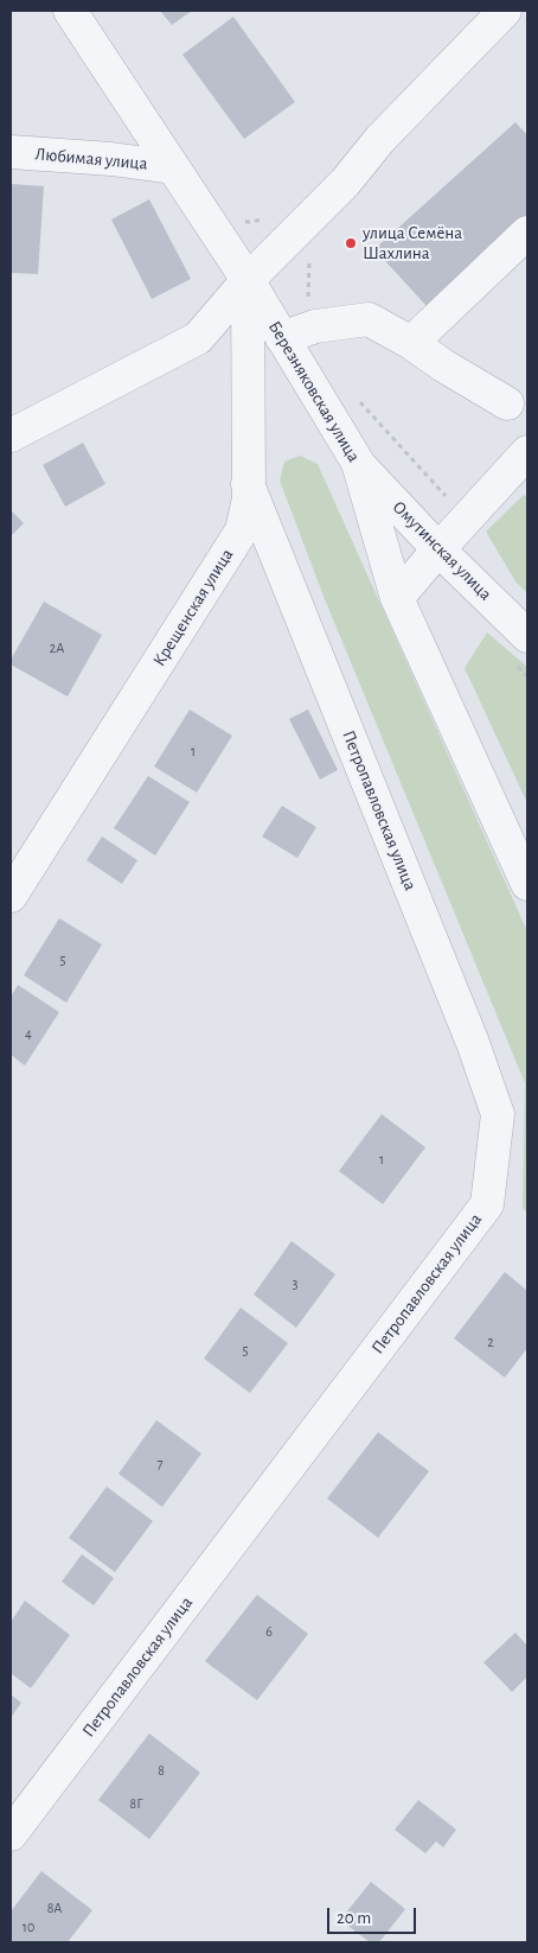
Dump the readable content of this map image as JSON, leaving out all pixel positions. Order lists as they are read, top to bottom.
{
  "streets": {
    "street": [
      "Любимая улица",
      "Березняковская улица",
      "Омутинская улица",
      "Крещенская улица",
      "Петропавловская улица"
    ]
  },
  "crossings": [
    ["Березняковская улица", "Омутинская улица"],
    ["Березняковская улица", "Крещенская улица"],
    ["Крещенская улица", "Петропавловская улица"]
  ],
  "places": ["улица Семёна Шахлина"],
  "house_numbers": [
    "2А",
    "1",
    "5",
    "4",
    "1",
    "3",
    "2",
    "5",
    "7",
    "6",
    "8",
    "8Г",
    "8А",
    "10"
  ],
  "scale_bar": "20 m"
}
